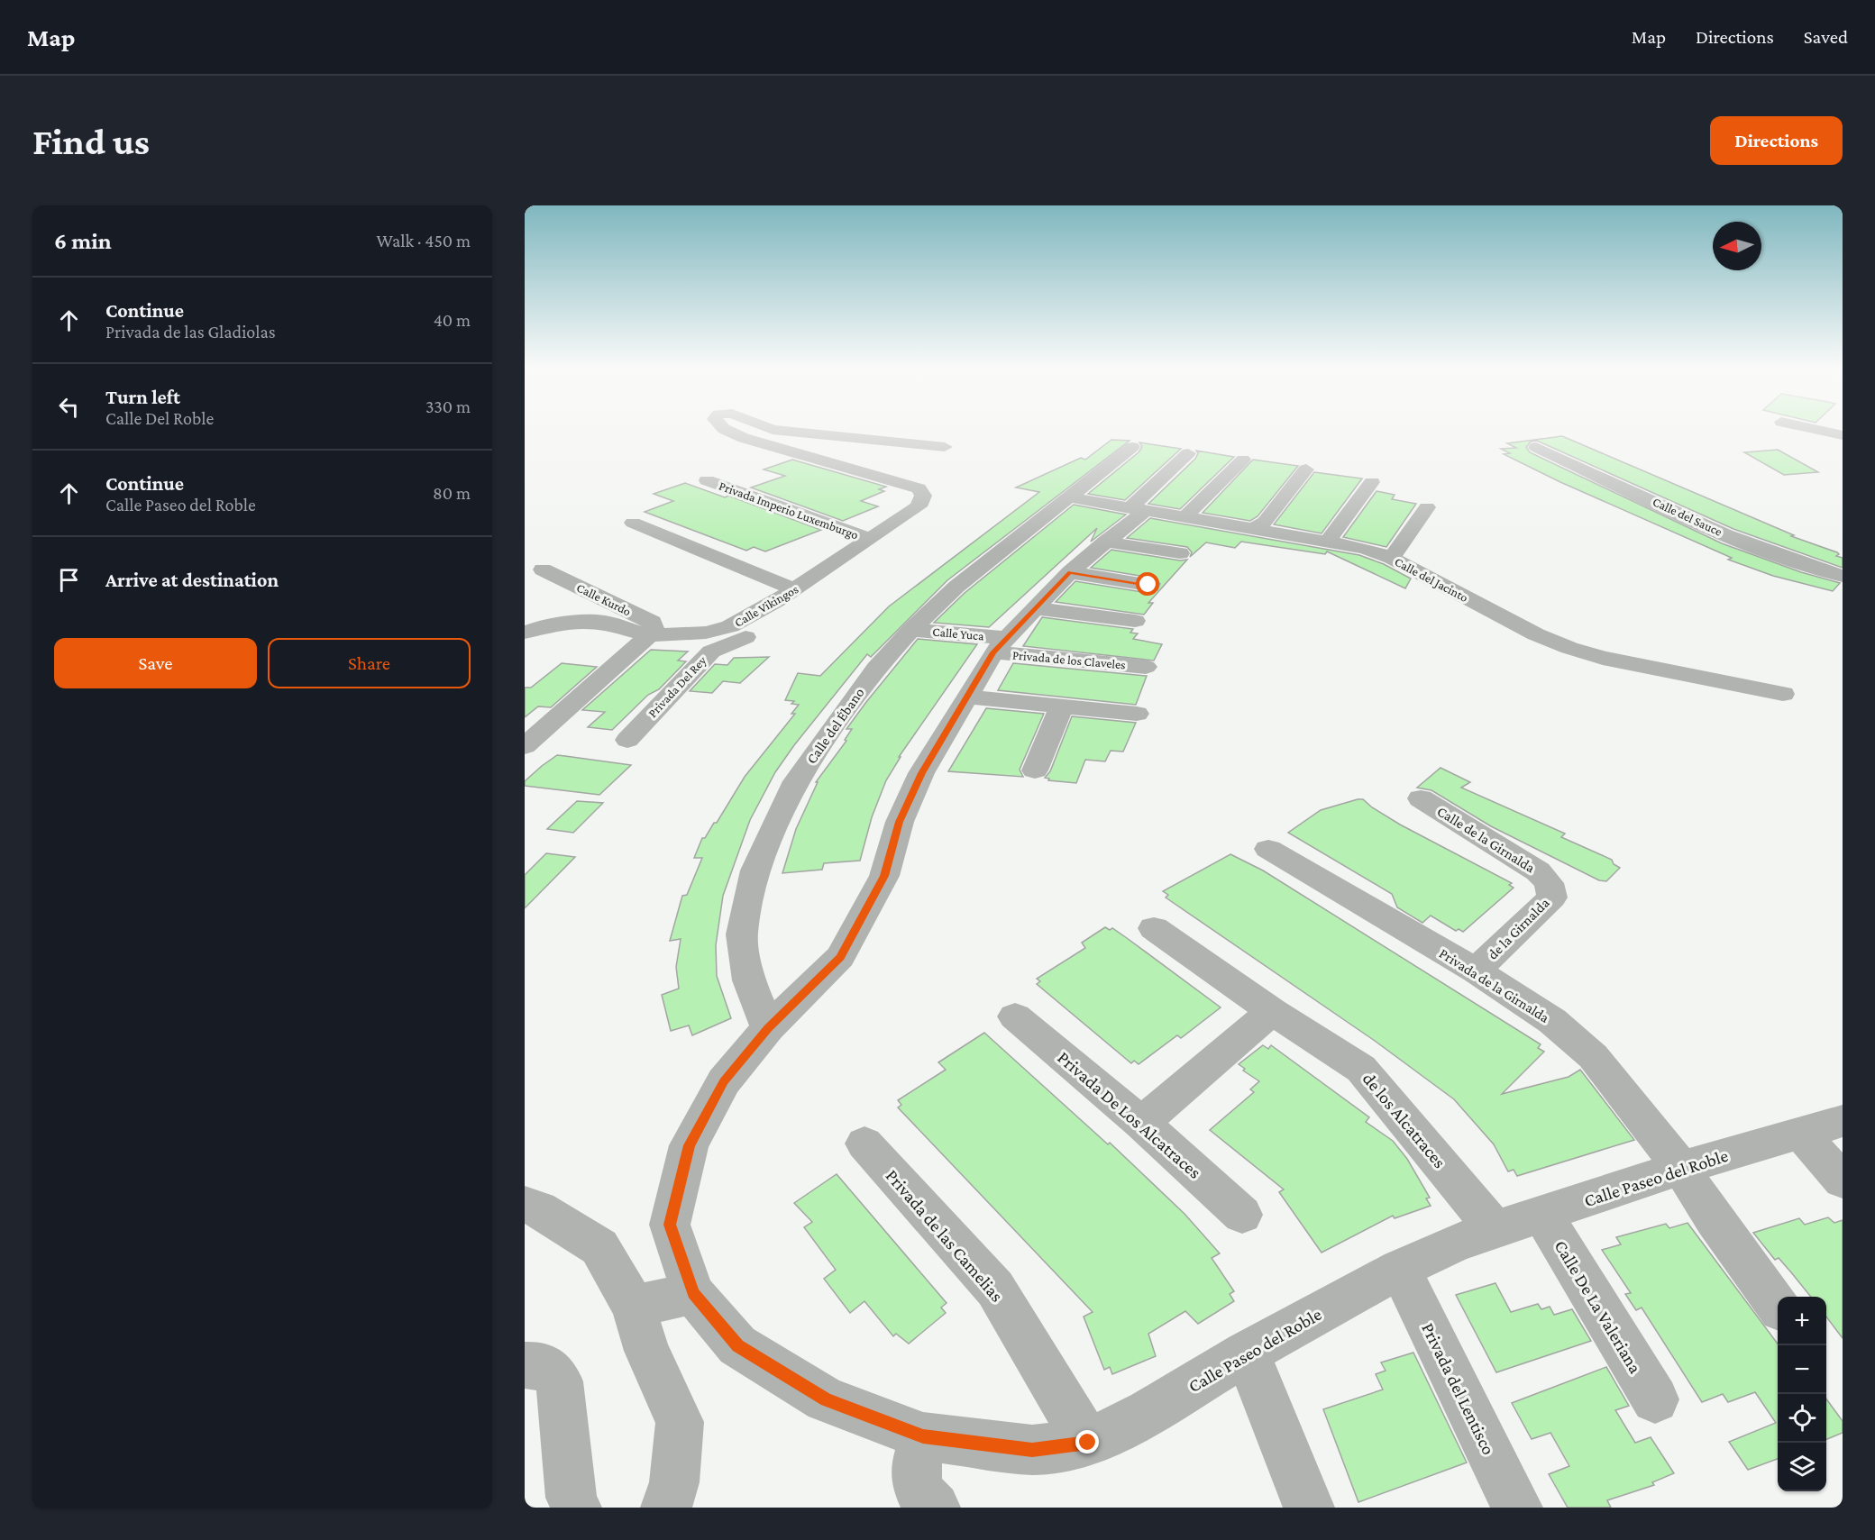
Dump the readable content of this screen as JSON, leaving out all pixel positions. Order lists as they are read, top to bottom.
{
  "streets": {
    "street": [
      "Privada Imperio Luxemburgo",
      "Calle del Sauce",
      "Calle del Jacinto",
      "Calle Kurdo",
      "Calle Vikingos",
      "Calle Yuca",
      "Privada de los Claveles",
      "Privada Del Rey",
      "Calle del Ébano",
      "Calle de la Girnalda",
      "de la Girnalda",
      "Privada de la Girnalda",
      "Privada De Los Alcatraces",
      "de los Alcatraces",
      "Calle Paseo del Roble",
      "Privada de las Camelias",
      "Calle De La Valeriana",
      "Privada del Lentisco"
    ]
  },
  "crossings": [
    ["Privada Imperio Luxemburgo", "Calle Vikingos"],
    ["Calle del Jacinto", "Calle del Ébano"],
    ["Calle Kurdo", "Calle Vikingos"],
    ["Calle Vikingos", "Privada Del Rey"],
    ["Calle Yuca", "Privada de los Claveles"],
    ["Calle Yuca", "Calle del Ébano"],
    ["Calle de la Girnalda", "de la Girnalda"],
    ["de la Girnalda", "Privada de la Girnalda"],
    ["Privada de la Girnalda", "Calle Paseo del Roble"],
    ["de los Alcatraces", "Calle Paseo del Roble"],
    ["Calle Paseo del Roble", "Privada de las Camelias"],
    ["Calle Paseo del Roble", "Calle De La Valeriana"],
    ["Calle Paseo del Roble", "Privada del Lentisco"]
  ],
  "north": "left",
  "page": {
    "header": "Map",
    "nav": ["Map", "Directions", "Saved"],
    "buttons": [
      "Directions",
      ["Save", "Share"]
    ],
    "title": "Find us",
    "heading": ["6 min", "Walk · 450 m"],
    "list": [
      ["Continue", "Privada de las Gladiolas", "40 m"],
      ["Turn left", "Calle Del Roble", "330 m"],
      ["Continue", "Calle Paseo del Roble", "80 m"],
      "Arrive at destination"
    ],
    "map_buttons": ["+", "−"]
  }
}
